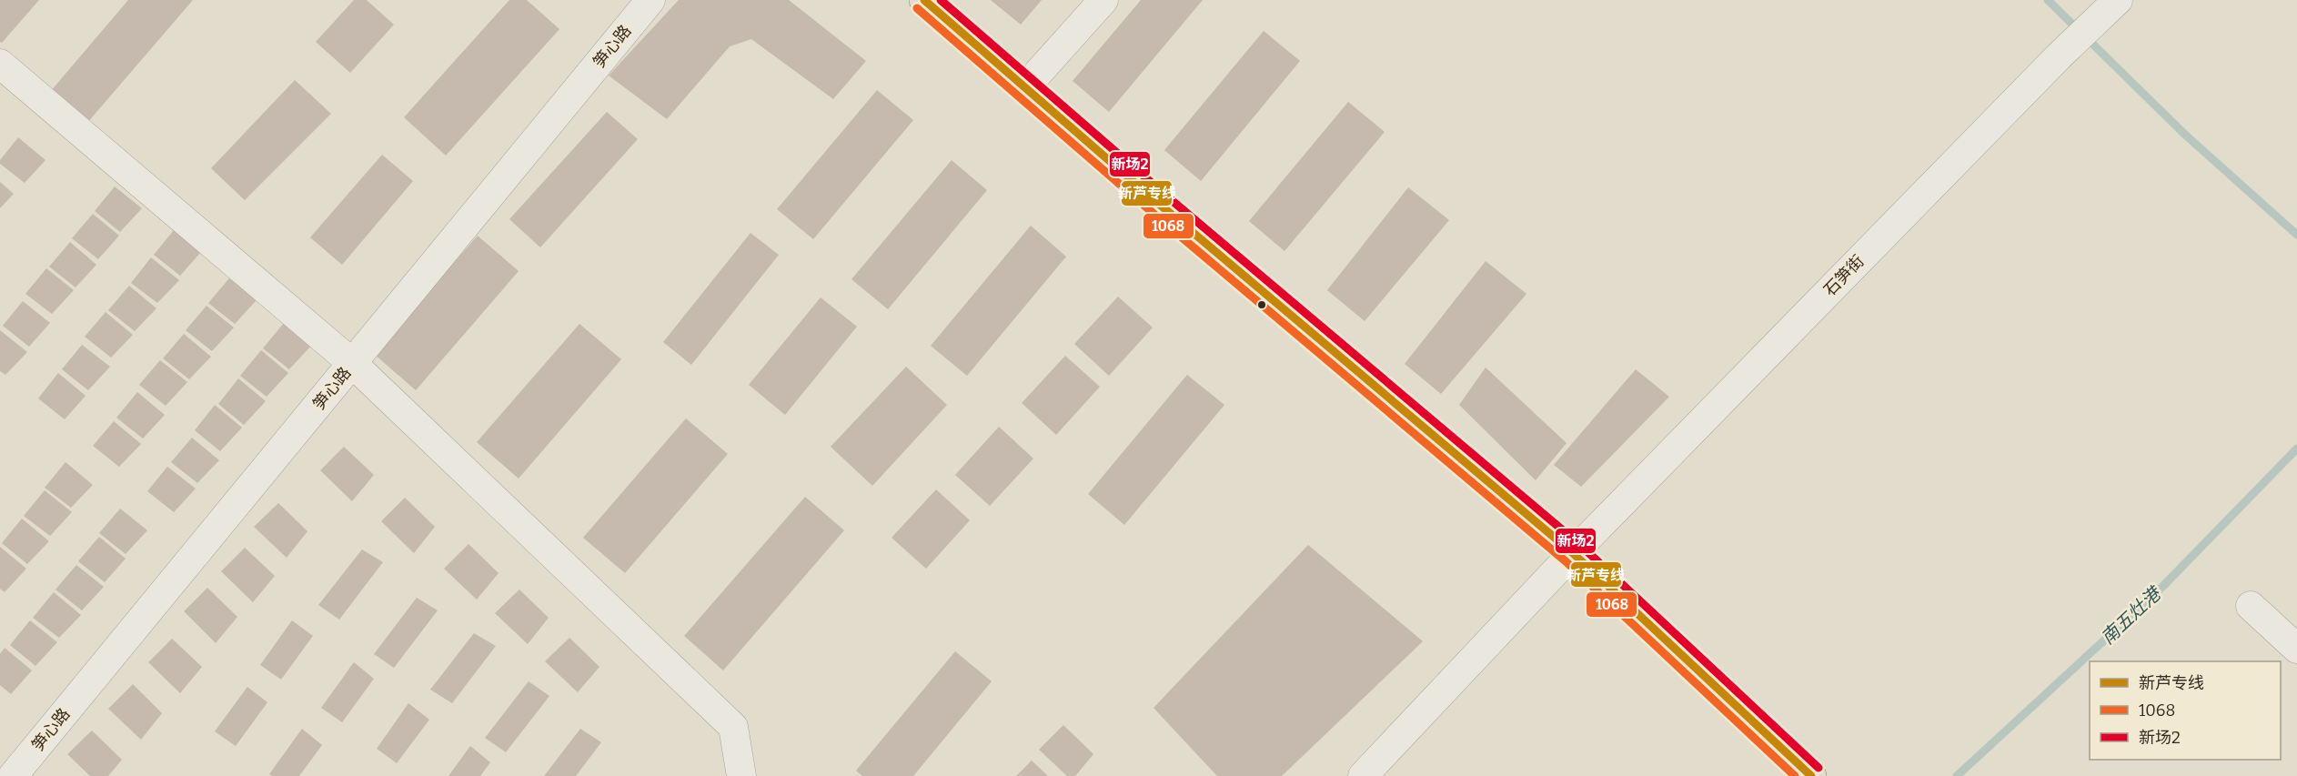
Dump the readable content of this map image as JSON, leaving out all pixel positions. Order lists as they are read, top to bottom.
{
  "streets": {
    "street": ["笋心路", "石笋街"]
  },
  "water": ["南五灶港"],
  "lines": ["transit line 新芦专线", "transit line 新场2", "transit line 1068"],
  "legend": ["新芦专线", "1068", "新场2"]
}
